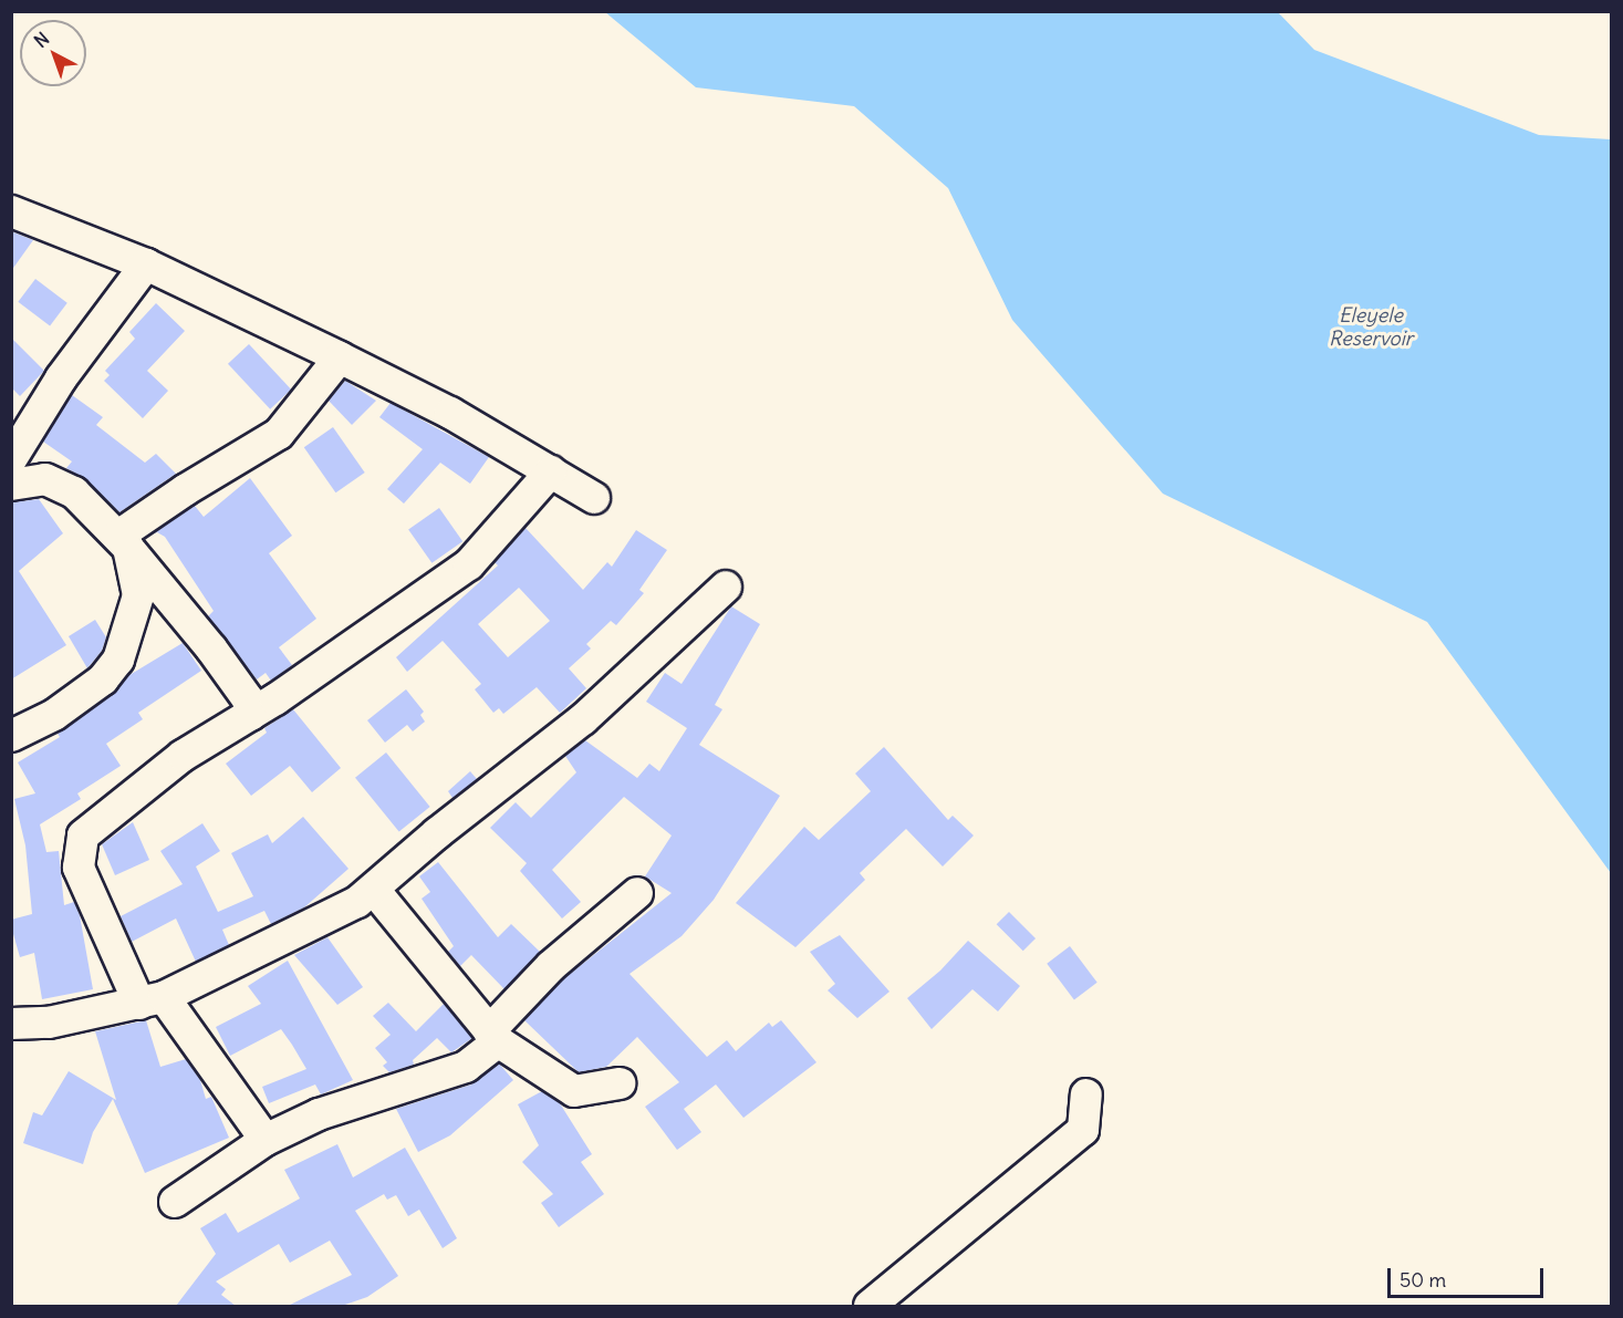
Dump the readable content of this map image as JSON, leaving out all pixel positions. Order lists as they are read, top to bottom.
{
  "water": ["Eleyele Reservoir"],
  "scale_bar": "50 m",
  "north": "top left"
}
